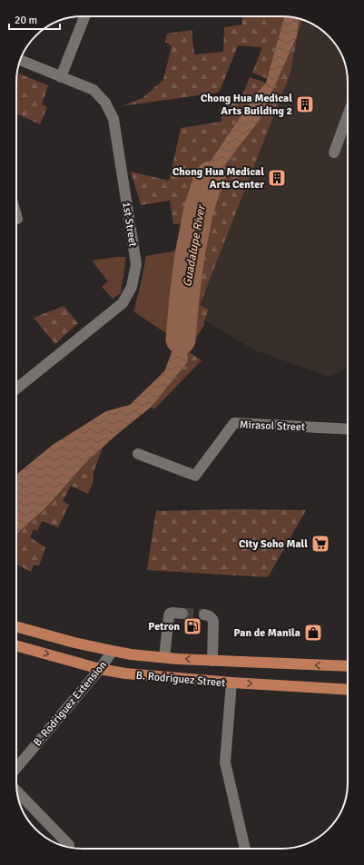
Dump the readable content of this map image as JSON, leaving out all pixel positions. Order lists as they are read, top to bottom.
{
  "streets": {
    "main road": ["B. Rodriguez Street"],
    "street": ["1st Street", "Mirasol Street", "B. Rodriguez Extension"]
  },
  "crossings": [
    ["B. Rodriguez Street", "B. Rodriguez Extension"]
  ],
  "water": ["Guadalupe River"],
  "places": {
    "building": ["Chong Hua Medical Arts Building 2", "Chong Hua Medical Arts Center"],
    "supermarket": ["City Soho Mall"],
    "fuel station": ["Petron"],
    "shop": ["Pan de Manila"]
  },
  "scale_bar": "20 m"
}
